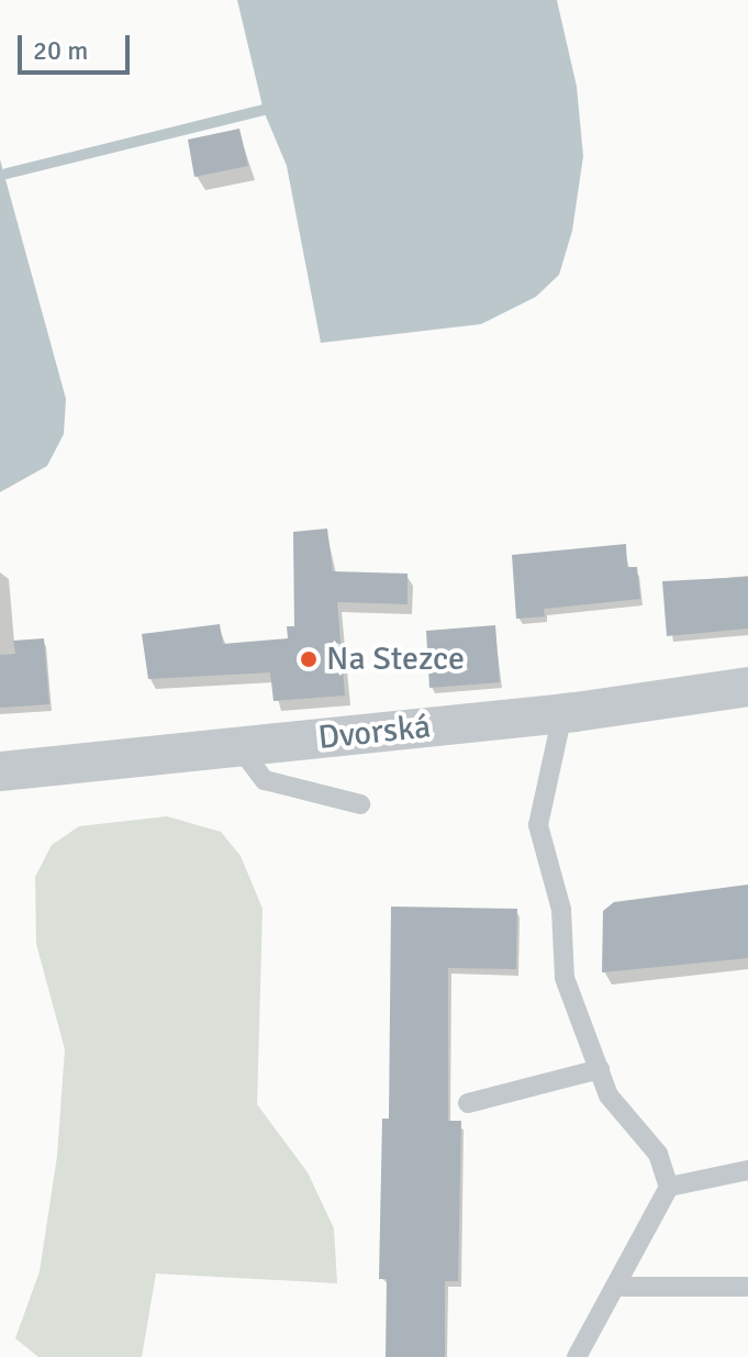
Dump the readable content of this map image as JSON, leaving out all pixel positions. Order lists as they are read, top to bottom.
{
  "streets": {
    "street": ["Dvorská"]
  },
  "places": ["Na Stezce"],
  "scale_bar": "20 m"
}
